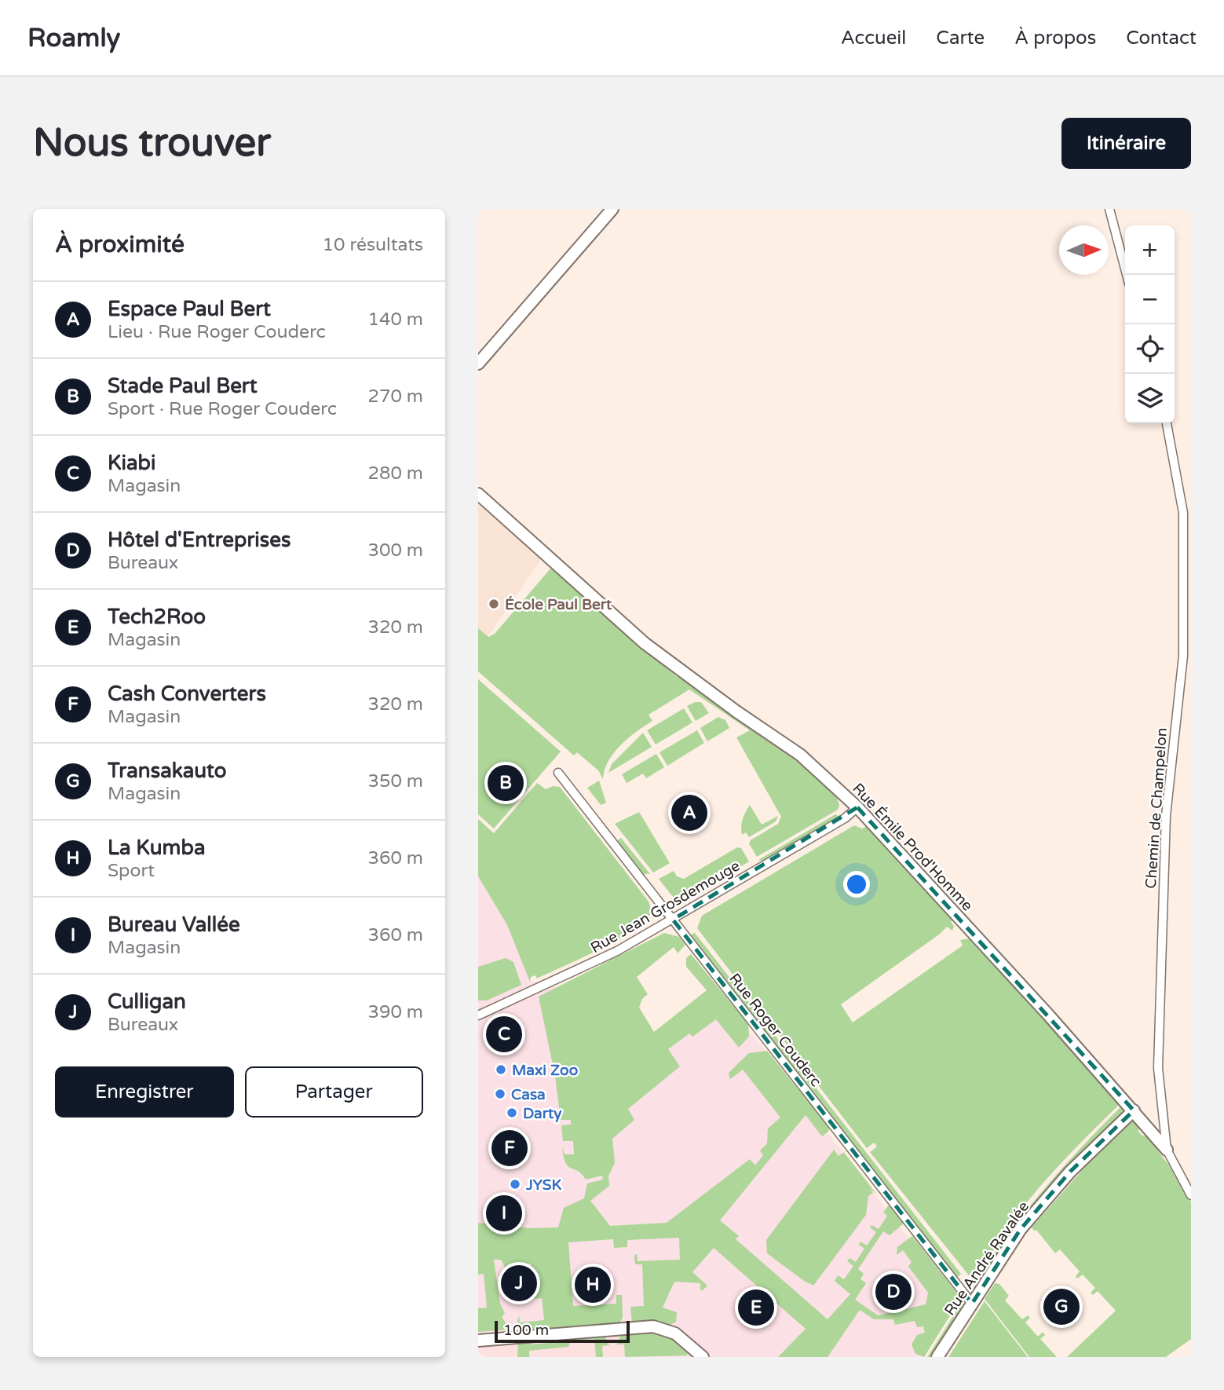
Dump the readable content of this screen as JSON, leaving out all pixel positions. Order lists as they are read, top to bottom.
{
  "streets": {
    "street": [
      "Chemin de Champelon",
      "Rue Émile Prod'Homme",
      "Rue Jean Grosdemouge",
      "Rue Roger Couderc",
      "Rue André Ravalée"
    ]
  },
  "crossings": [
    ["Chemin de Champelon", "Rue Émile Prod'Homme"],
    ["Rue Émile Prod'Homme", "Rue Jean Grosdemouge"],
    ["Rue Émile Prod'Homme", "Rue André Ravalée"],
    ["Rue Jean Grosdemouge", "Rue Roger Couderc"],
    ["Rue Roger Couderc", "Rue André Ravalée"]
  ],
  "places": [
    "École Paul Bert",
    "Maxi Zoo",
    "Casa",
    "Darty",
    "JYSK"
  ],
  "scale_bar": "100 m",
  "north": "right",
  "page": {
    "header": "Roamly",
    "nav": [
      "Accueil",
      "Carte",
      "À propos",
      "Contact"
    ],
    "buttons": [
      "Itinéraire",
      ["Enregistrer", "Partager"]
    ],
    "title": "Nous trouver",
    "heading": ["À proximité", "10 résultats"],
    "map_buttons": ["+", "−"],
    "list": [
      {
        "mark": "A",
        "name": "Espace Paul Bert",
        "note": "Lieu · Rue Roger Couderc",
        "value": "140 m"
      },
      {
        "mark": "B",
        "name": "Stade Paul Bert",
        "note": "Sport · Rue Roger Couderc",
        "value": "270 m"
      },
      {
        "mark": "C",
        "name": "Kiabi",
        "note": "Magasin",
        "value": "280 m"
      },
      {
        "mark": "D",
        "name": "Hôtel d'Entreprises",
        "note": "Bureaux",
        "value": "300 m"
      },
      {
        "mark": "E",
        "name": "Tech2Roo",
        "note": "Magasin",
        "value": "320 m"
      },
      {
        "mark": "F",
        "name": "Cash Converters",
        "note": "Magasin",
        "value": "320 m"
      },
      {
        "mark": "G",
        "name": "Transakauto",
        "note": "Magasin",
        "value": "350 m"
      },
      {
        "mark": "H",
        "name": "La Kumba",
        "note": "Sport",
        "value": "360 m"
      },
      {
        "mark": "I",
        "name": "Bureau Vallée",
        "note": "Magasin",
        "value": "360 m"
      },
      {
        "mark": "J",
        "name": "Culligan",
        "note": "Bureaux",
        "value": "390 m"
      }
    ],
    "pins": [
      "B",
      "A",
      "C",
      "F",
      "I",
      "J",
      "H",
      "D",
      "G",
      "E"
    ],
    "scale": "100 m"
  }
}
